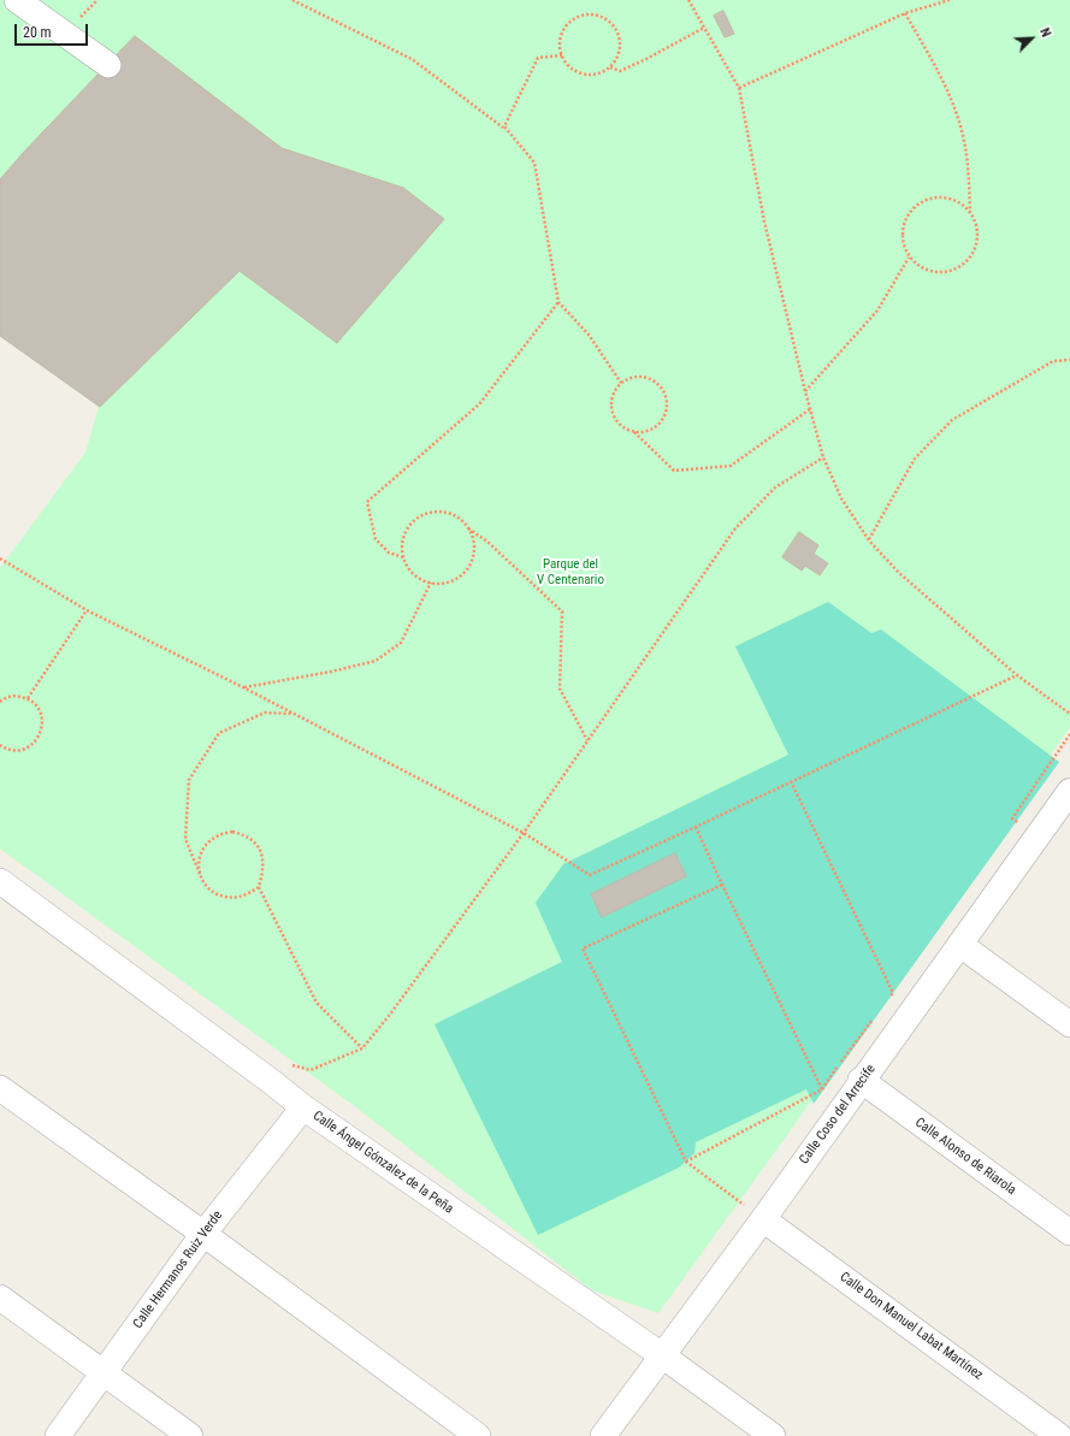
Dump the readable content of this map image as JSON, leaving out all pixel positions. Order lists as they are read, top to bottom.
{
  "streets": {
    "street": [
      "Calle Coso del Arrecife",
      "Calle Alonso de Riarola",
      "Calle Ángel Gónzalez de la Peña",
      "Calle Hermanos Ruiz Verde",
      "Calle Don Manuel Labat Martínez"
    ]
  },
  "crossings": [
    ["Calle Coso del Arrecife", "Calle Alonso de Riarola"],
    ["Calle Coso del Arrecife", "Calle Ángel Gónzalez de la Peña"],
    ["Calle Coso del Arrecife", "Calle Don Manuel Labat Martínez"],
    ["Calle Ángel Gónzalez de la Peña", "Calle Hermanos Ruiz Verde"]
  ],
  "parks": ["Parque del V Centenario"],
  "scale_bar": "20 m",
  "north": "top right"
}
